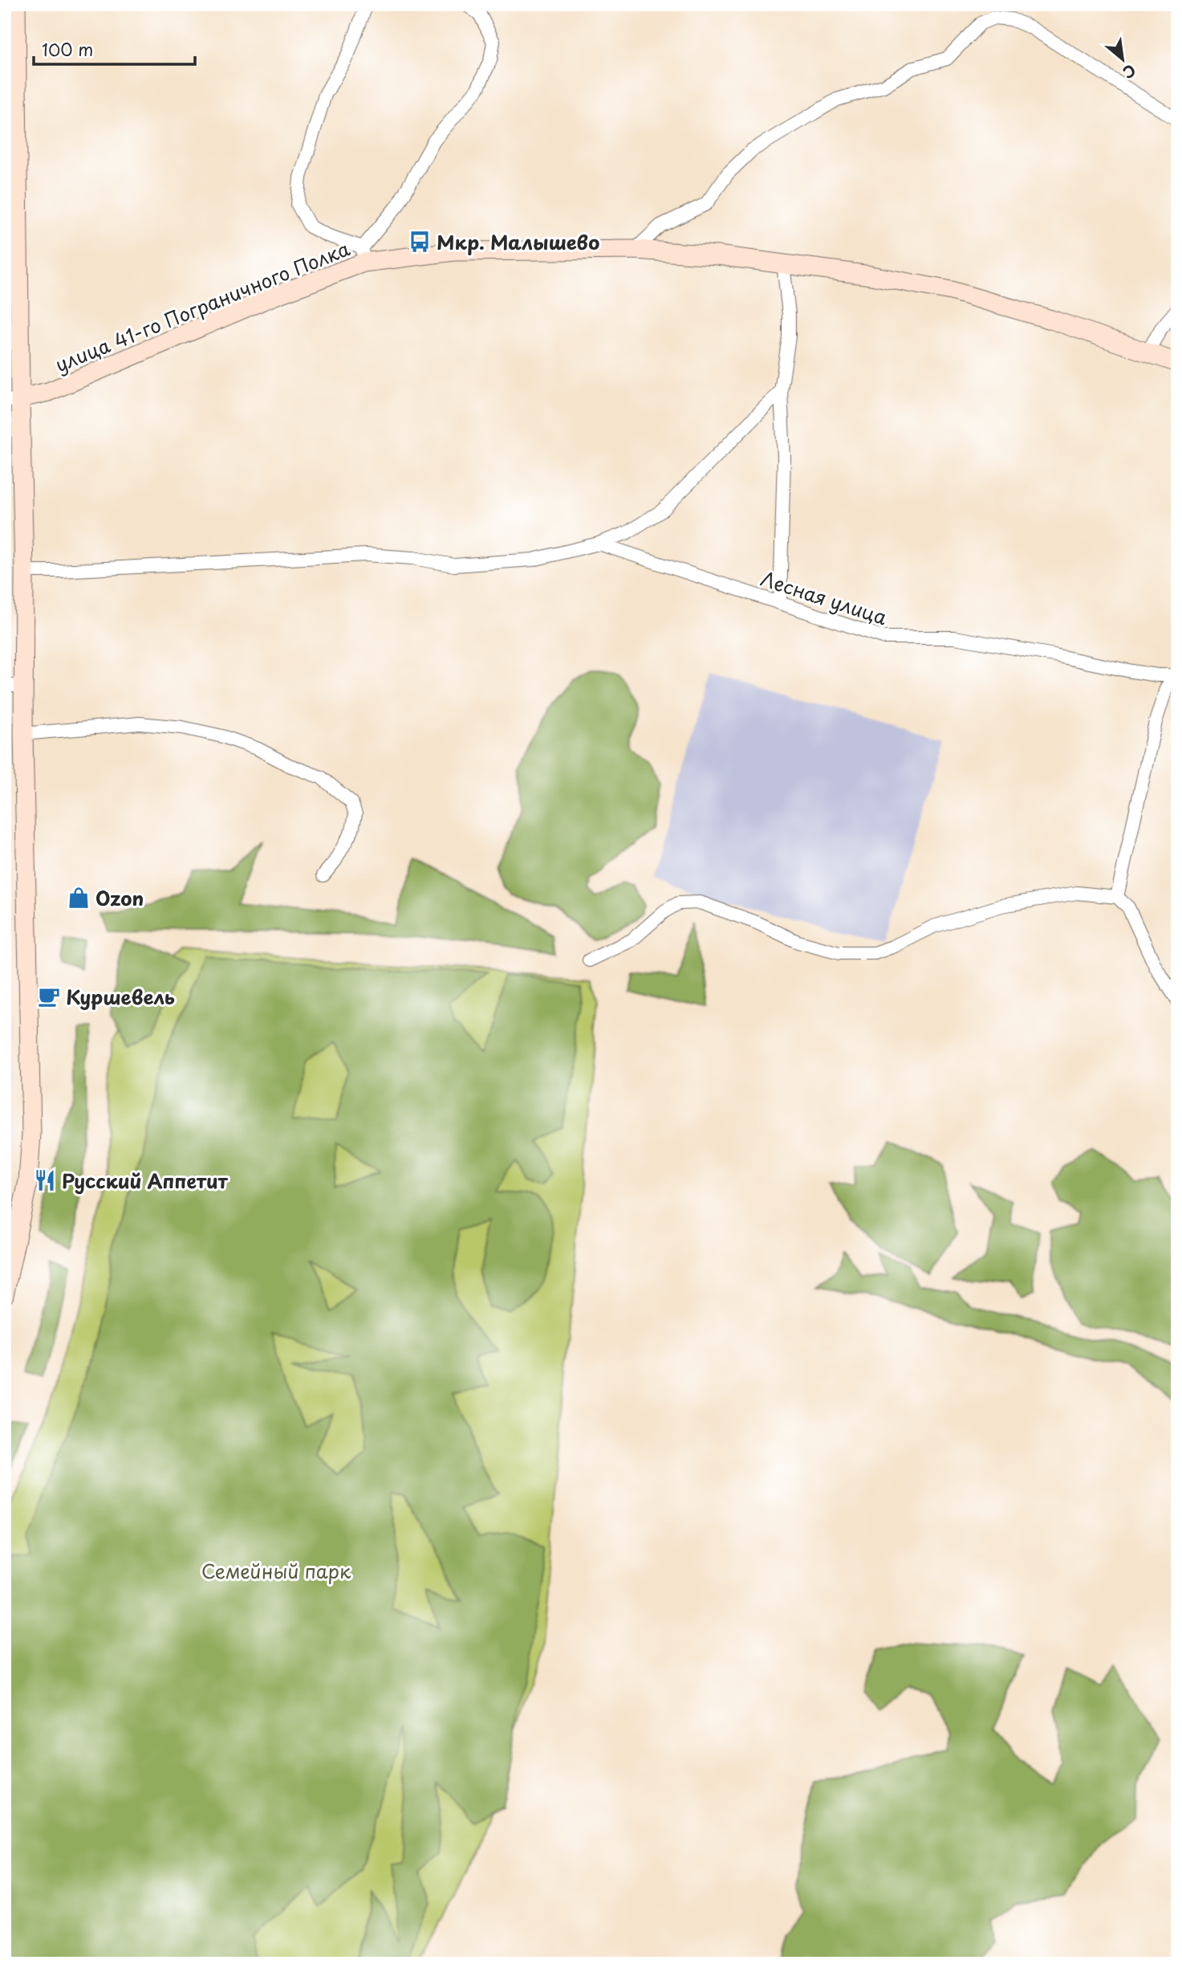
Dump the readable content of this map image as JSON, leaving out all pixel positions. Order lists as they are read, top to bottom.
{
  "streets": {
    "street": ["улица 41-го Пограничного Полка", "Лесная улица"]
  },
  "parks": ["Семейный парк"],
  "places": {
    "bus stop": ["Мкр. Малышево"],
    "shop": ["Ozon"],
    "cafe": ["Куршевель"],
    "restaurant": ["Русский Аппетит"]
  },
  "scale_bar": "100 m",
  "north": "bottom right"
}
